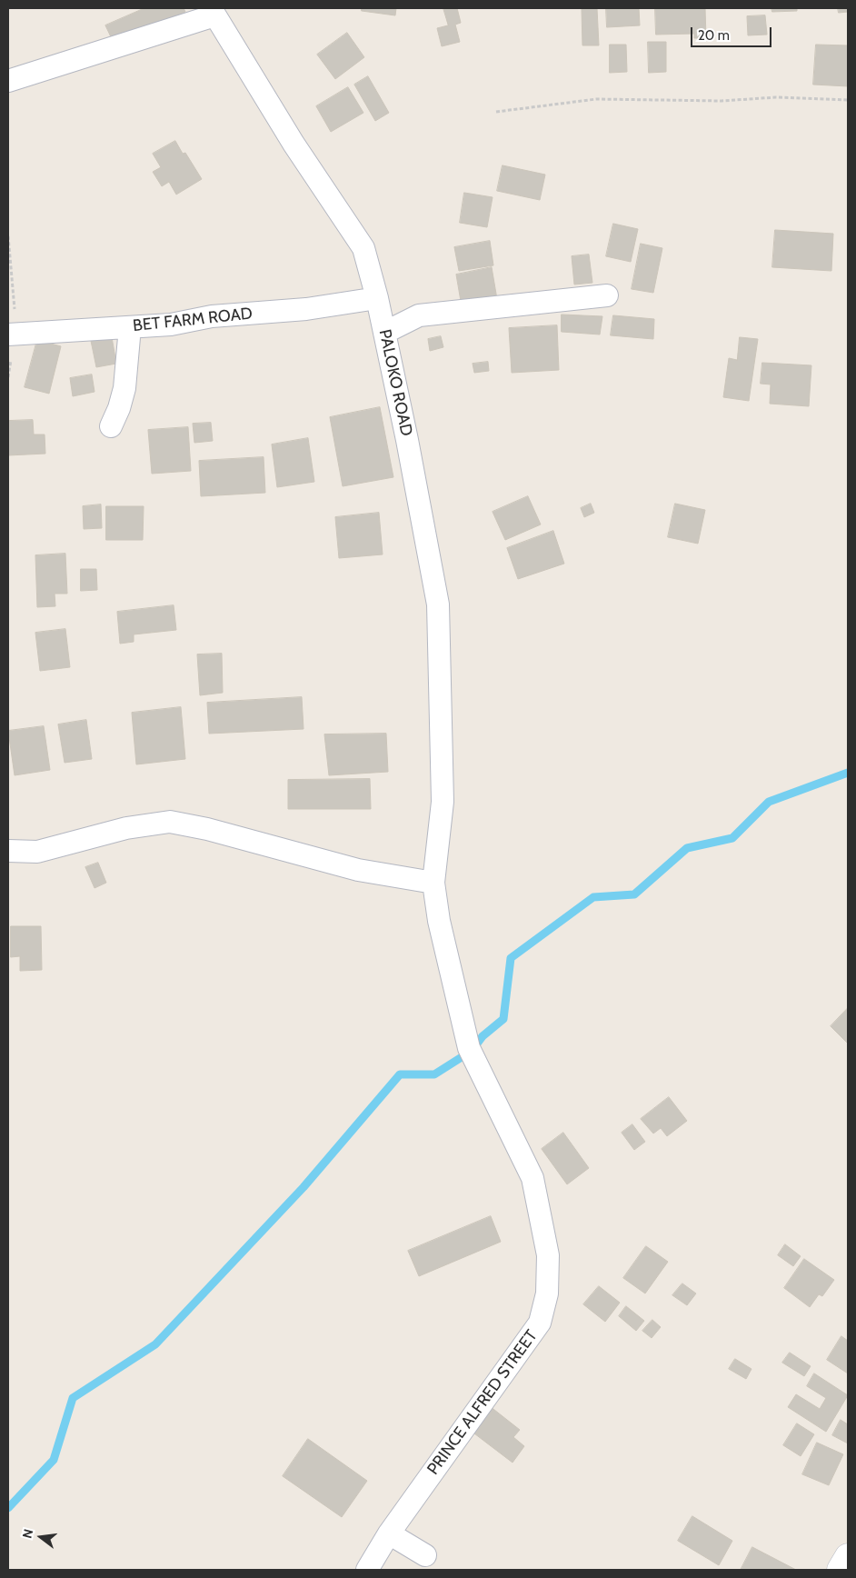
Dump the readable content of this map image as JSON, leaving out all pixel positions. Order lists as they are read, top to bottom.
{
  "streets": {
    "street": ["BET FARM ROAD", "PALOKO ROAD", "PRINCE ALFRED STREET"]
  },
  "crossings": [
    ["BET FARM ROAD", "PALOKO ROAD"],
    ["PALOKO ROAD", "PRINCE ALFRED STREET"]
  ],
  "scale_bar": "20 m",
  "north": "left"
}
